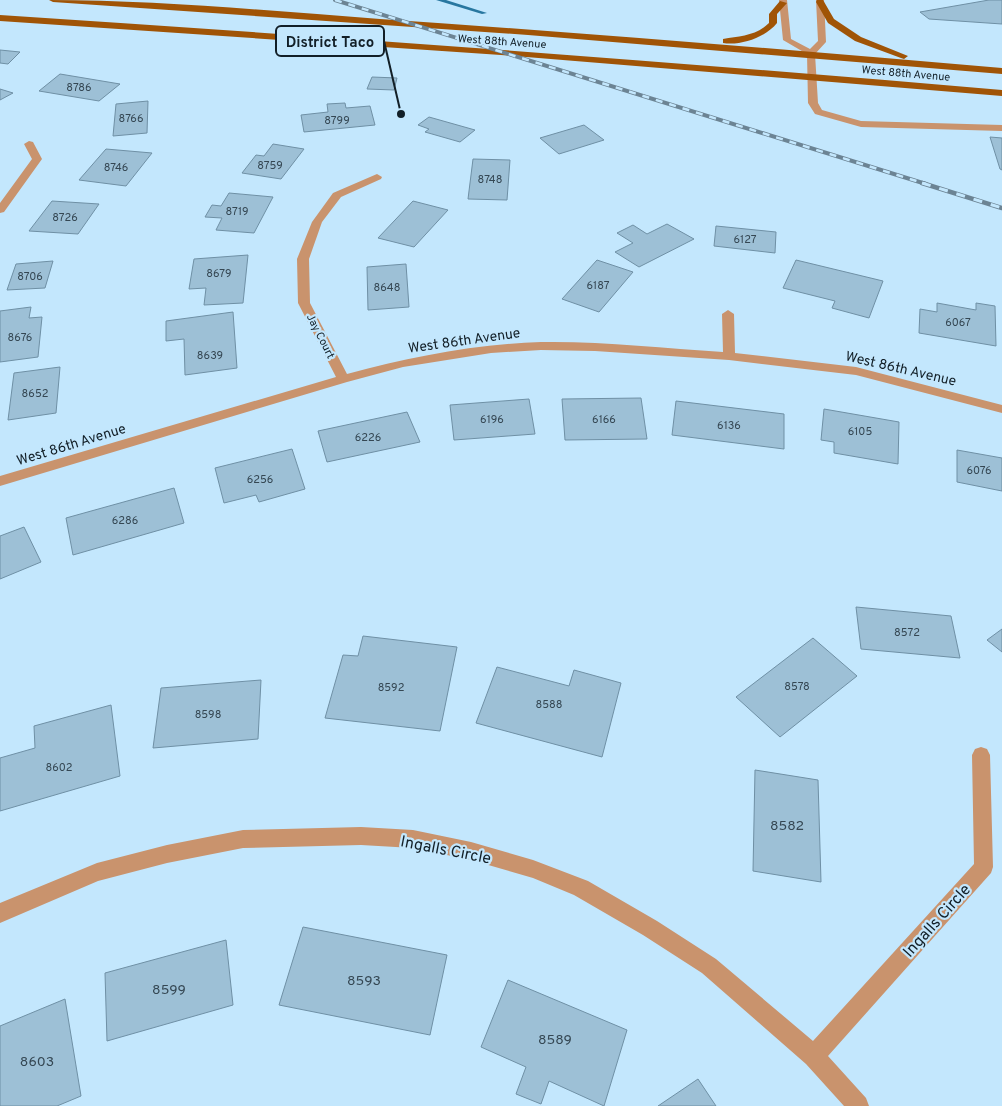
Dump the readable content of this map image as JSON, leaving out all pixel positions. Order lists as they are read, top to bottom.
{
  "streets": {
    "main road": ["West 88th Avenue"],
    "street": ["Jay Court", "West 86th Avenue", "Ingalls Circle"]
  },
  "crossings": [
    ["Jay Court", "West 86th Avenue"]
  ],
  "places": ["District Taco"],
  "house_numbers": [
    "8786",
    "8766",
    "8799",
    "8759",
    "8746",
    "8748",
    "8719",
    "8726",
    "6127",
    "8679",
    "8706",
    "6187",
    "8648",
    "6067",
    "8676",
    "8639",
    "8652",
    "6196",
    "6166",
    "6136",
    "6105",
    "6226",
    "6076",
    "6256",
    "6286",
    "8572",
    "8578",
    "8592",
    "8588",
    "8598",
    "8602",
    "8582",
    "8593",
    "8599",
    "8589",
    "8603"
  ]
}
